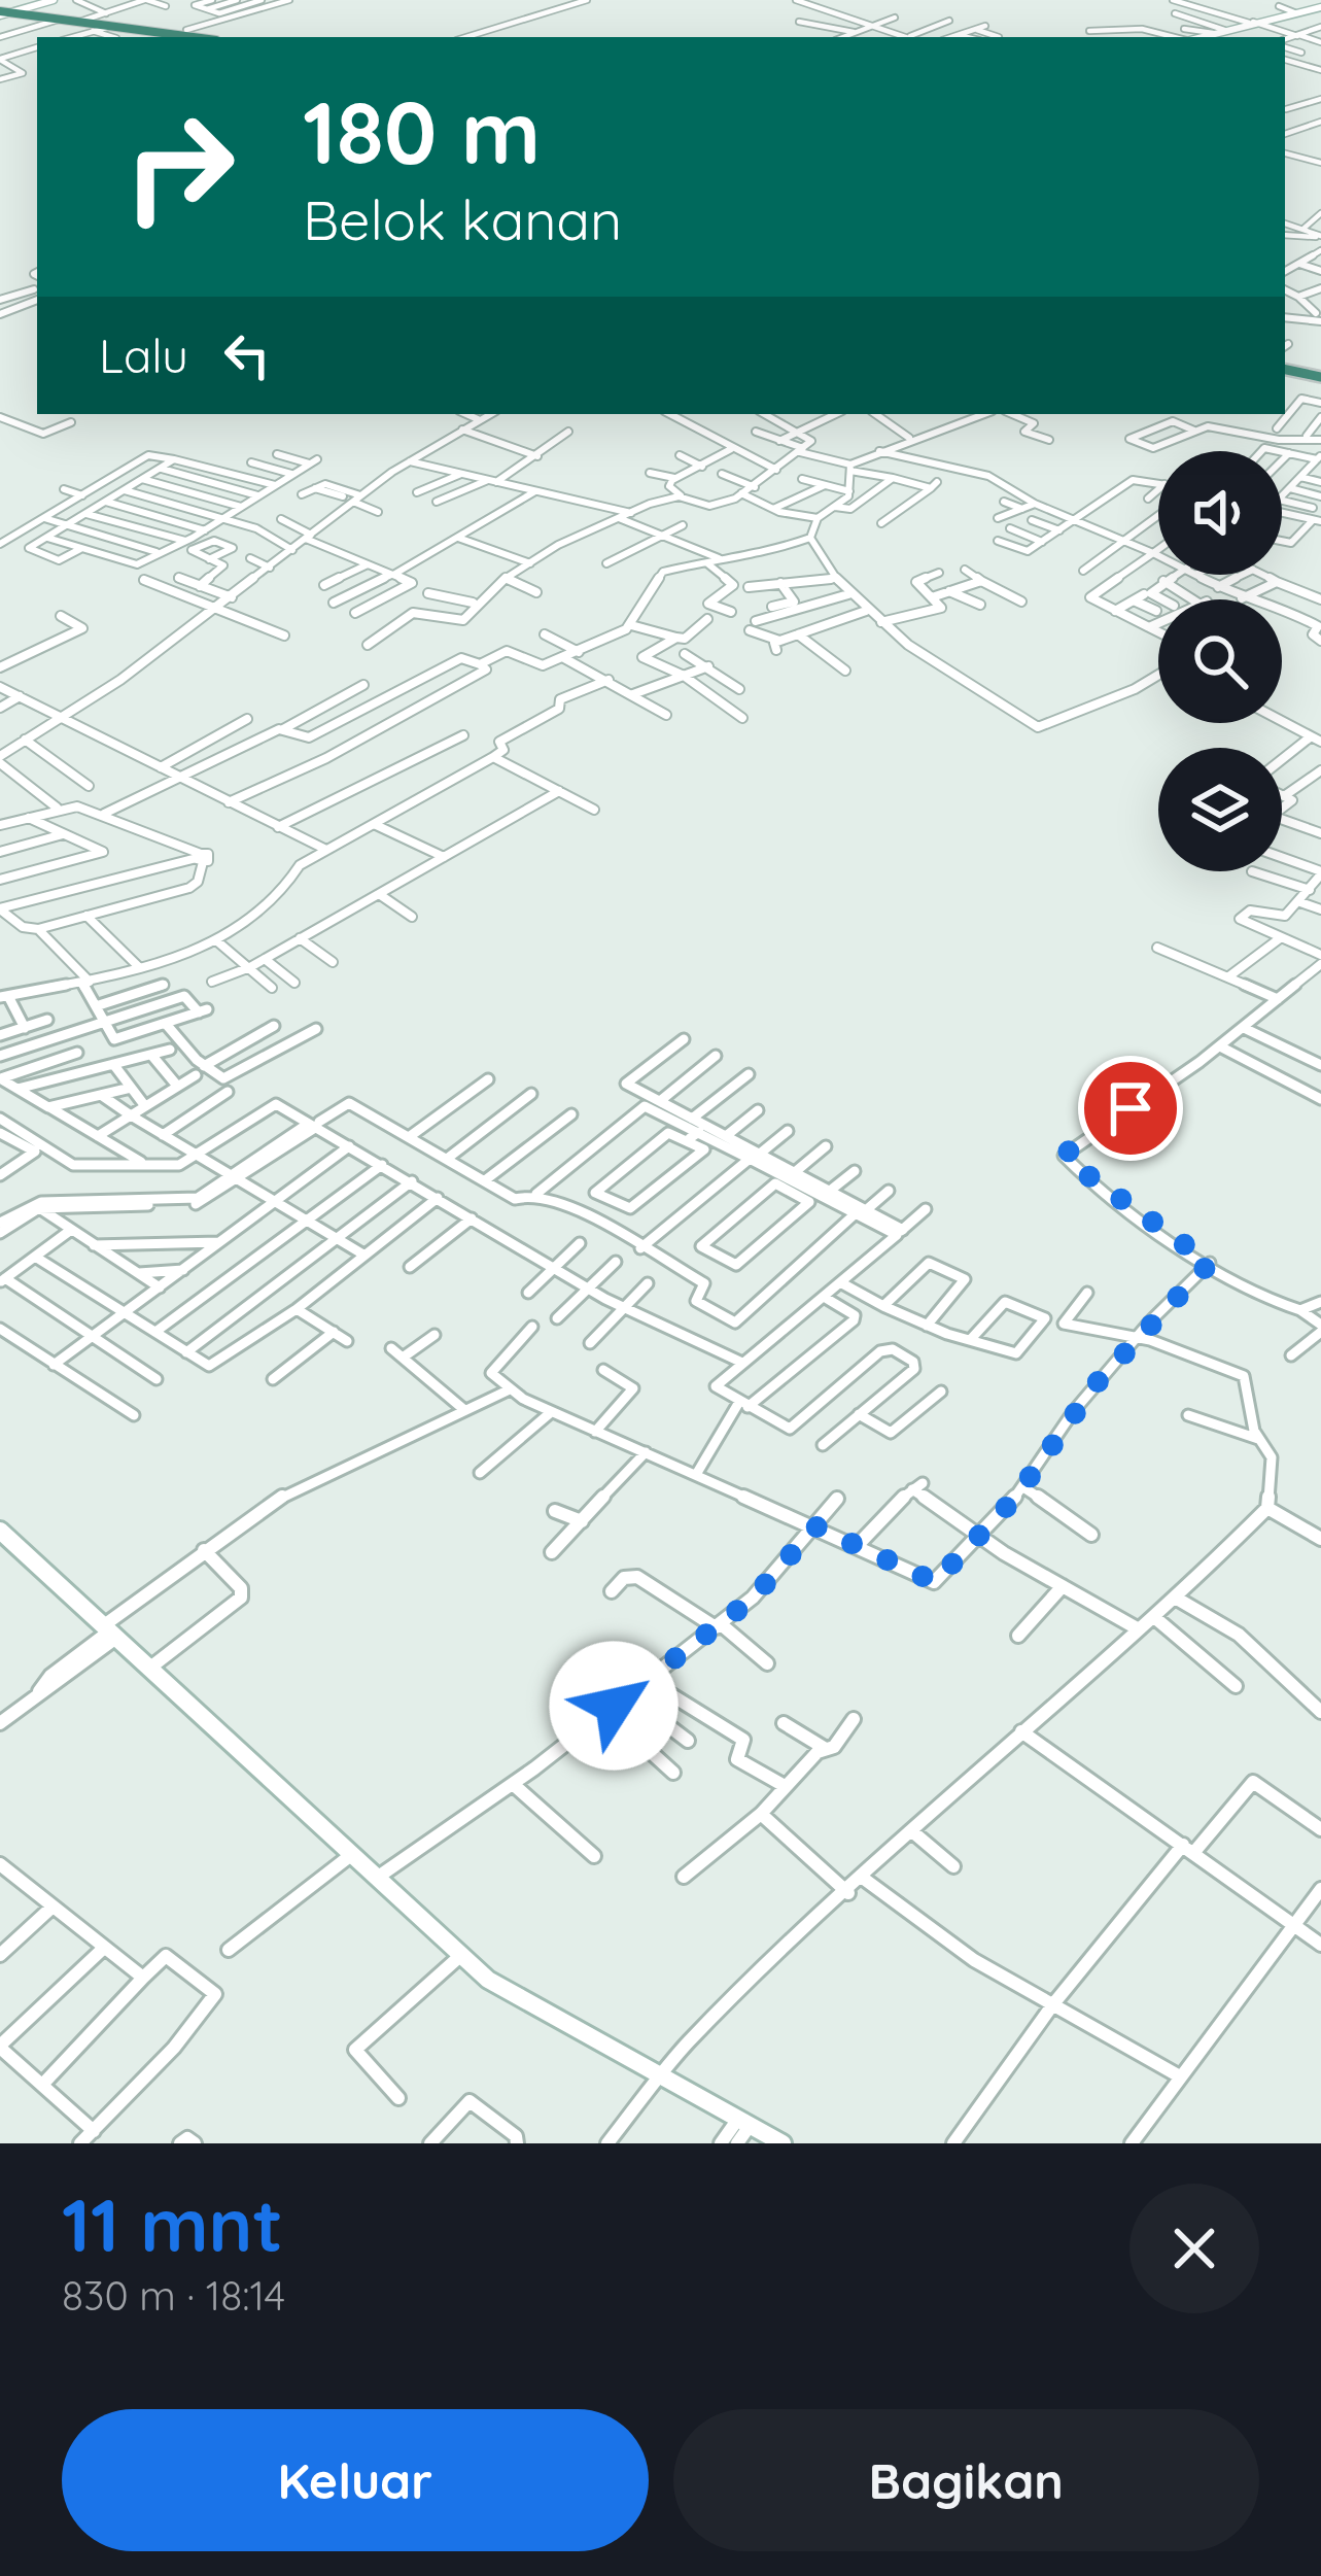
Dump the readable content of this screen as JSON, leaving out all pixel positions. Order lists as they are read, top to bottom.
{
  "page": {
    "turn": ["180 m", "Belok kanan"],
    "then": "Lalu",
    "heading": ["11 mnt", "830 m · 18:14"],
    "buttons": ["Keluar", "Bagikan"]
  }
}
